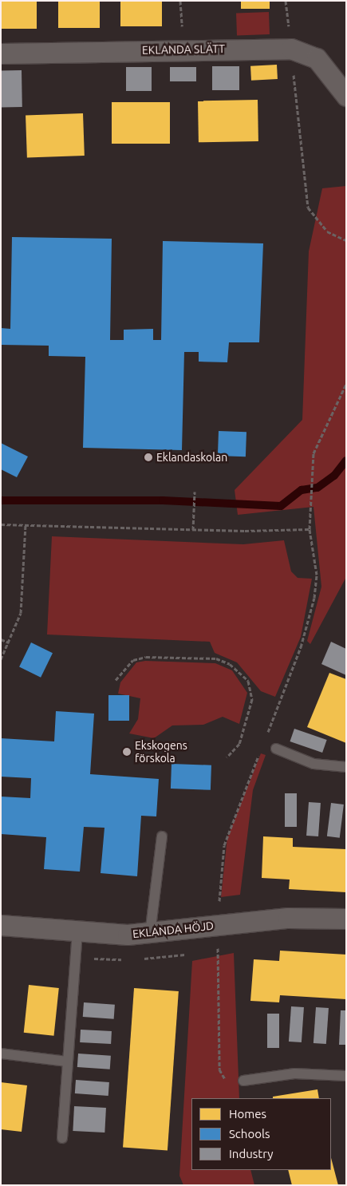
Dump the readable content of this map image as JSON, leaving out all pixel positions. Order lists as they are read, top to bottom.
{
  "streets": {
    "street": ["EKLANDA SLÄTT", "EKLANDA HÖJD"]
  },
  "places": ["Eklandaskolan", "Ekskogens förskola"],
  "legend": ["Homes", "Schools", "Industry"]
}
